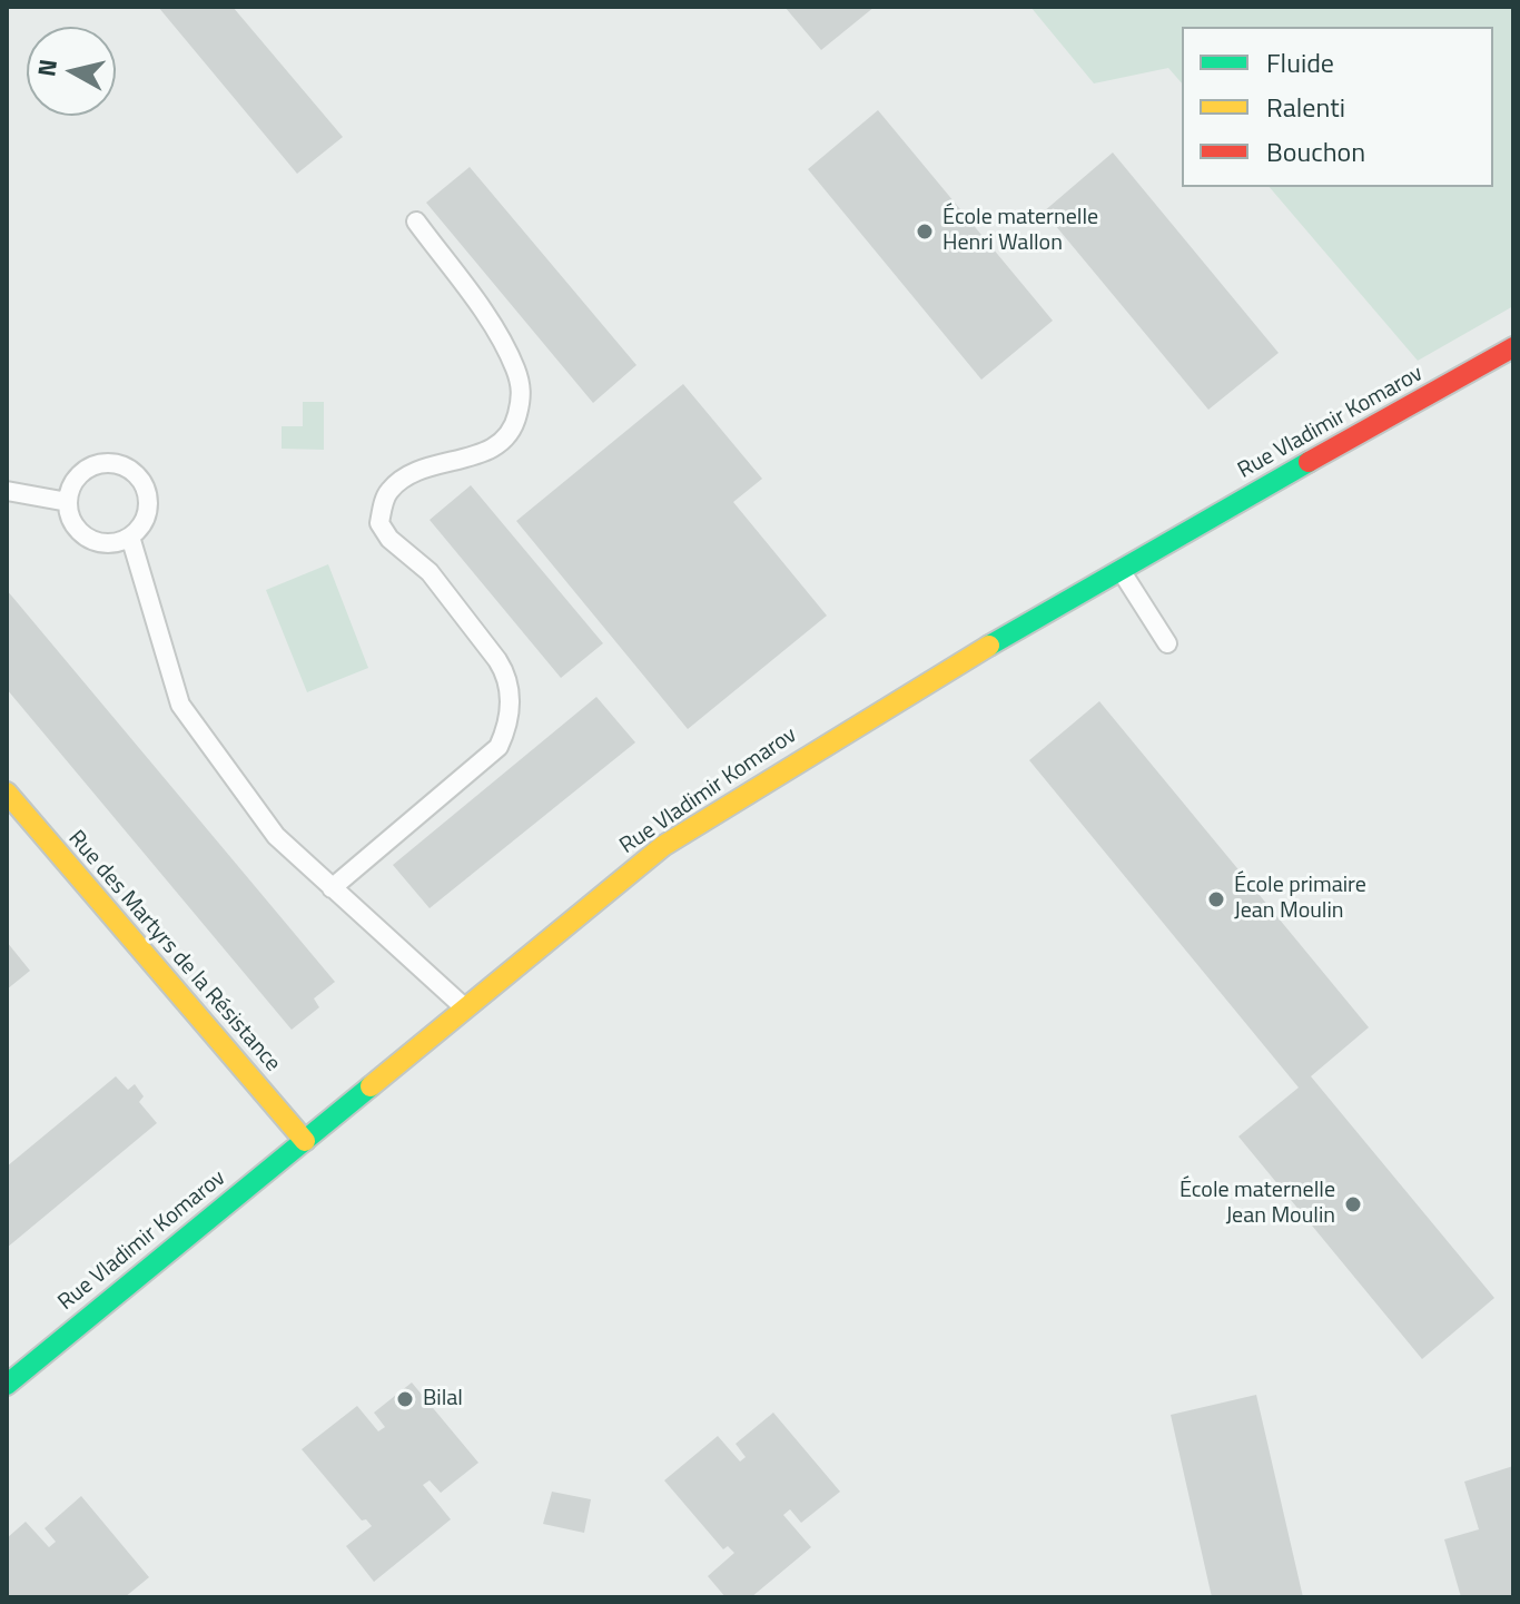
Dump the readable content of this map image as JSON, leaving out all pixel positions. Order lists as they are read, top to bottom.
{
  "streets": {
    "street": ["Rue Vladimir Komarov", "Rue des Martyrs de la Résistance"]
  },
  "crossings": [
    ["Rue Vladimir Komarov", "Rue des Martyrs de la Résistance"]
  ],
  "places": [
    "École maternelle Henri Wallon",
    "École primaire Jean Moulin",
    "École maternelle Jean Moulin",
    "Bilal"
  ],
  "legend": ["Fluide", "Ralenti", "Bouchon"],
  "north": "left"
}
